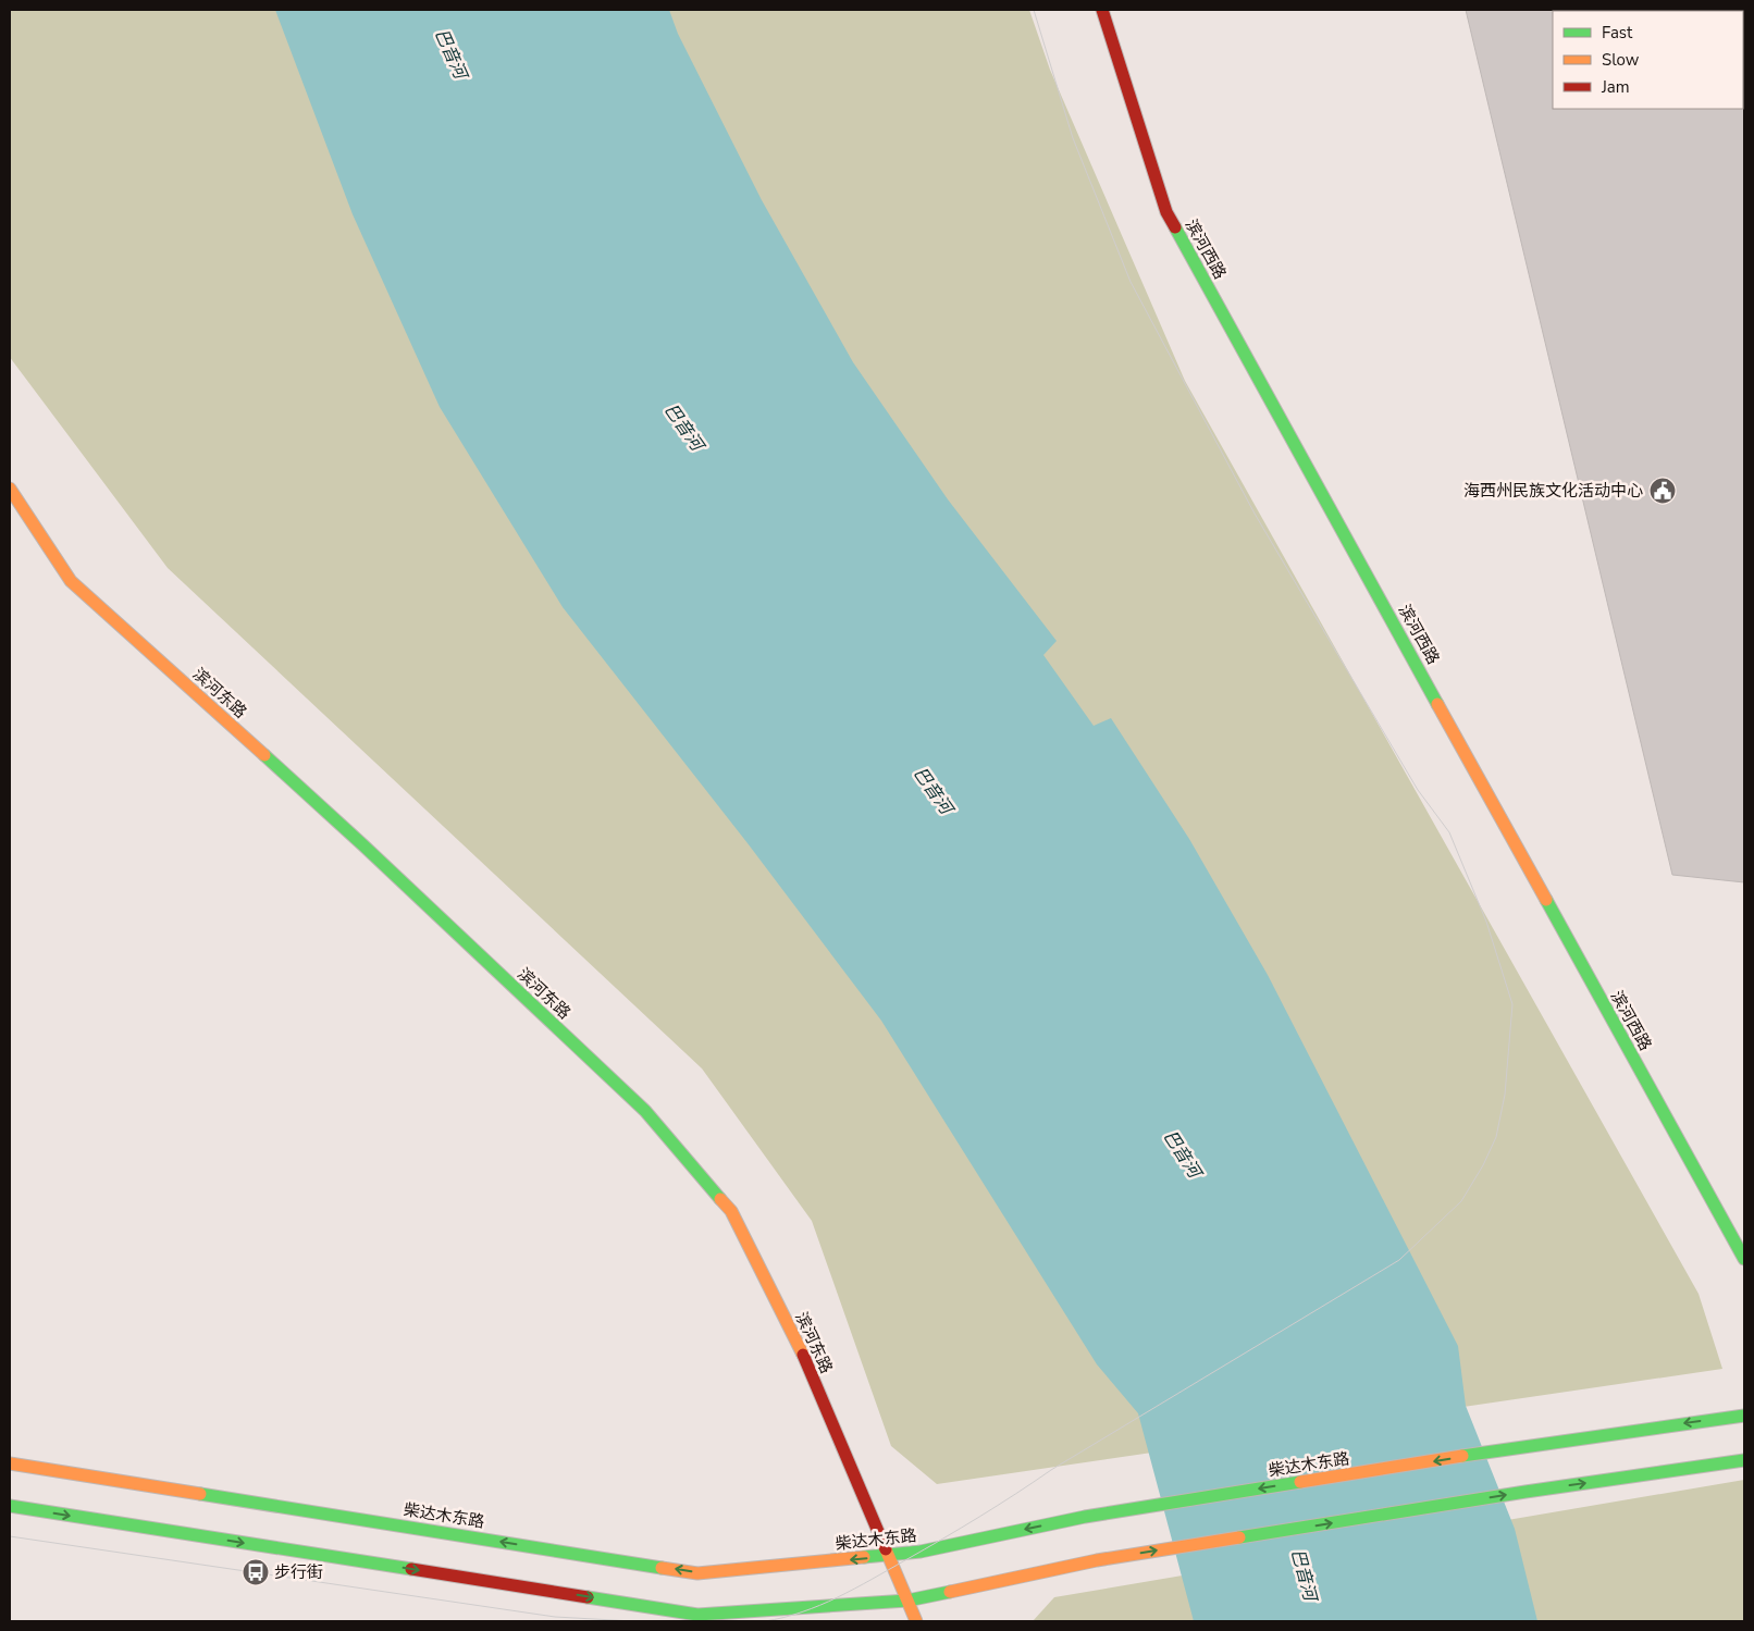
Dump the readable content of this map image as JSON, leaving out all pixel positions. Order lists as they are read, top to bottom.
{
  "streets": {
    "main road": ["滨河西路", "滨河东路", "柴达木东路"]
  },
  "crossings": [
    ["滨河东路", "柴达木东路"]
  ],
  "water": ["巴音河"],
  "places": {
    "public building": ["海西州民族文化活动中心"],
    "bus stop": ["步行街"]
  },
  "legend": ["Fast", "Slow", "Jam"]
}
